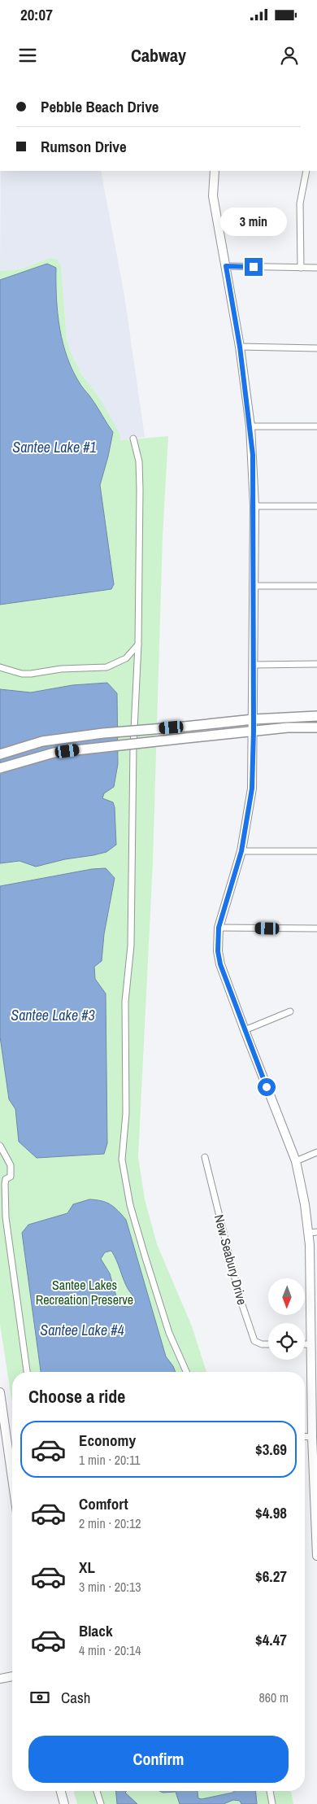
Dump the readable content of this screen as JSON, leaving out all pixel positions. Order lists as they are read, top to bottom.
{
  "streets": {
    "street": ["New Seabury Drive"]
  },
  "water": ["Santee Lake #1", "Santee Lake #3", "Santee Lake #4"],
  "parks": ["Santee Lakes Recreation Preserve"],
  "north": "bottom",
  "page": {
    "status": "20:07",
    "header": "Cabway",
    "banner": ["Pebble Beach Drive", "Rumson Drive"],
    "bubble": "3 min",
    "heading": "Choose a ride",
    "list": [
      {
        "name": "Economy",
        "note": "1 min · 20:11",
        "value": "$3.69"
      },
      {
        "name": "Comfort",
        "note": "2 min · 20:12",
        "value": "$4.98"
      },
      {
        "name": "XL",
        "note": "3 min · 20:13",
        "value": "$6.27"
      },
      {
        "name": "Black",
        "note": "4 min · 20:14",
        "value": "$4.47"
      }
    ],
    "pay": ["Cash", "860 m"],
    "buttons": "Confirm"
  }
}
